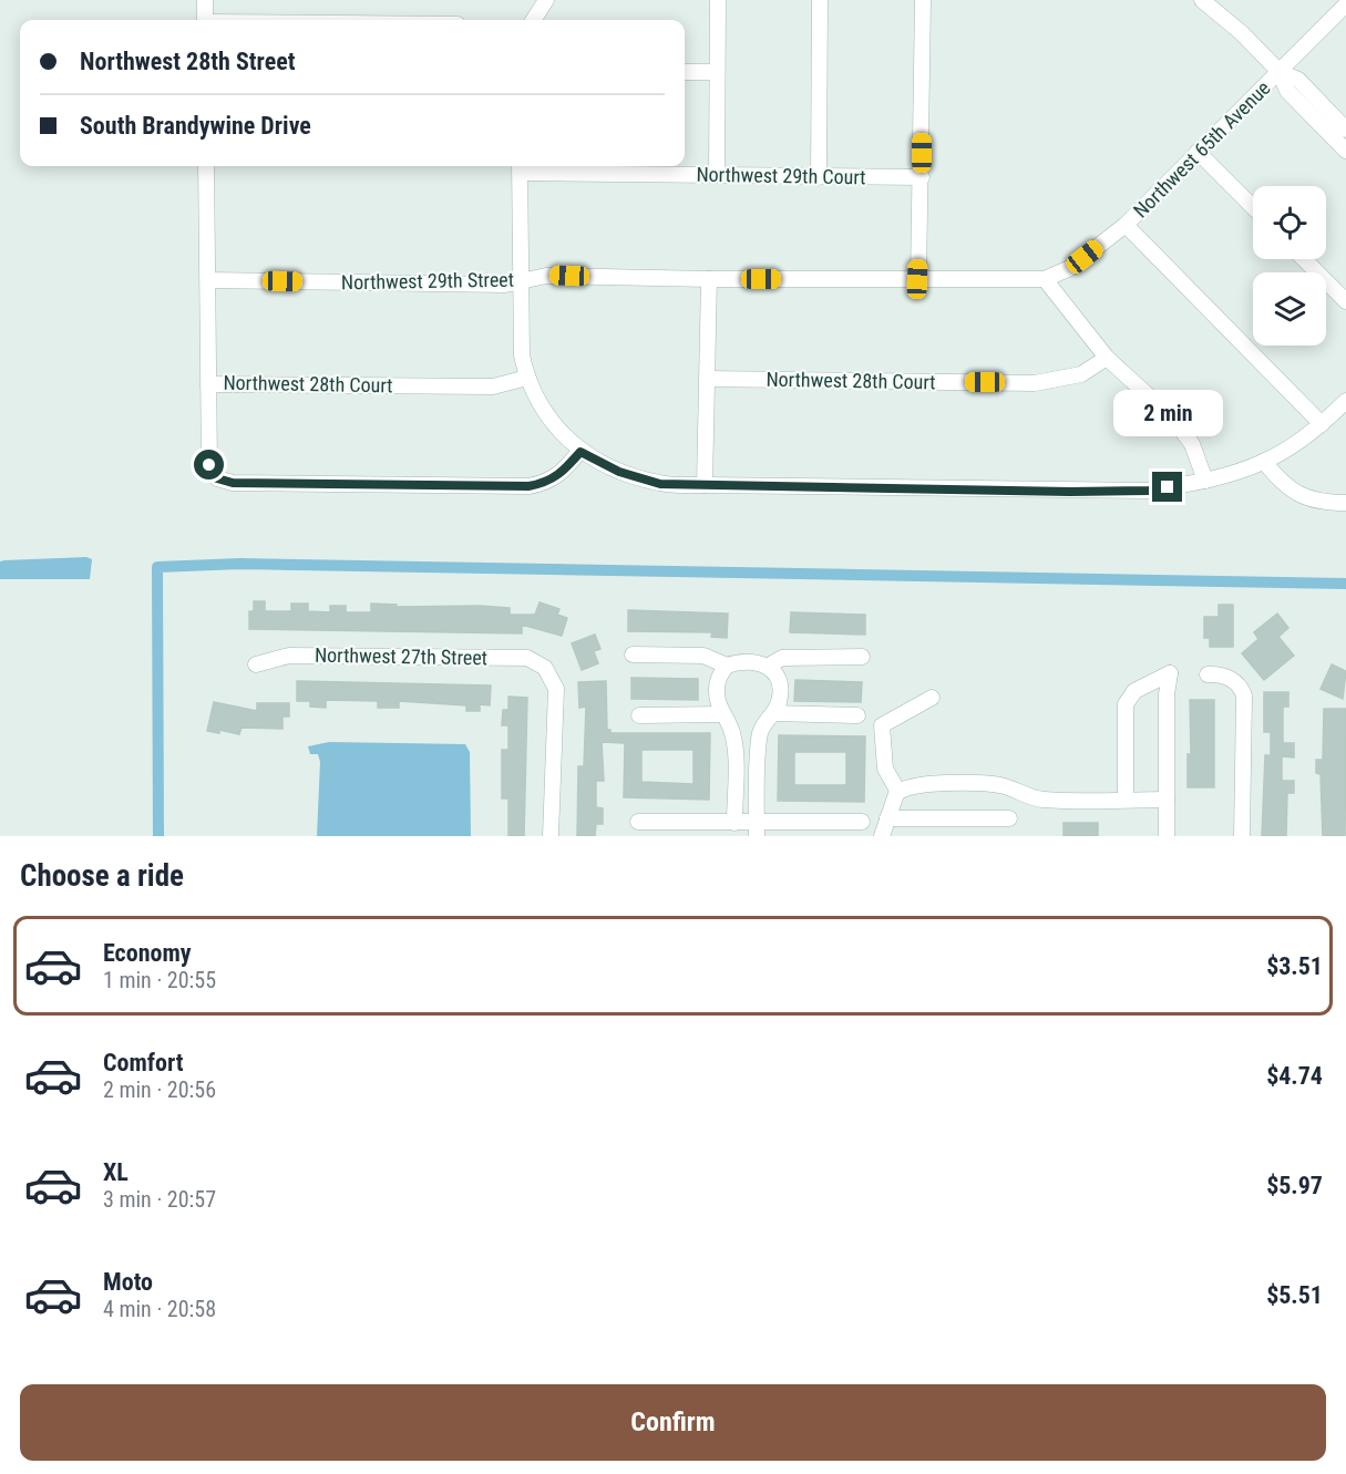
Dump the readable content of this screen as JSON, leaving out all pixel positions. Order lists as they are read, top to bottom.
{
  "streets": {
    "street": [
      "Northwest 65th Avenue",
      "Northwest 29th Court",
      "Northwest 29th Street",
      "Northwest 28th Court",
      "Northwest 27th Street"
    ]
  },
  "crossings": [
    ["Northwest 65th Avenue", "Northwest 29th Street"]
  ],
  "page": {
    "banner": ["Northwest 28th Street", "South Brandywine Drive"],
    "bubble": "2 min",
    "heading": "Choose a ride",
    "list": [
      {
        "name": "Economy",
        "note": "1 min · 20:55",
        "value": "$3.51"
      },
      {
        "name": "Comfort",
        "note": "2 min · 20:56",
        "value": "$4.74"
      },
      {
        "name": "XL",
        "note": "3 min · 20:57",
        "value": "$5.97"
      },
      {
        "name": "Moto",
        "note": "4 min · 20:58",
        "value": "$5.51"
      }
    ],
    "buttons": "Confirm"
  }
}
